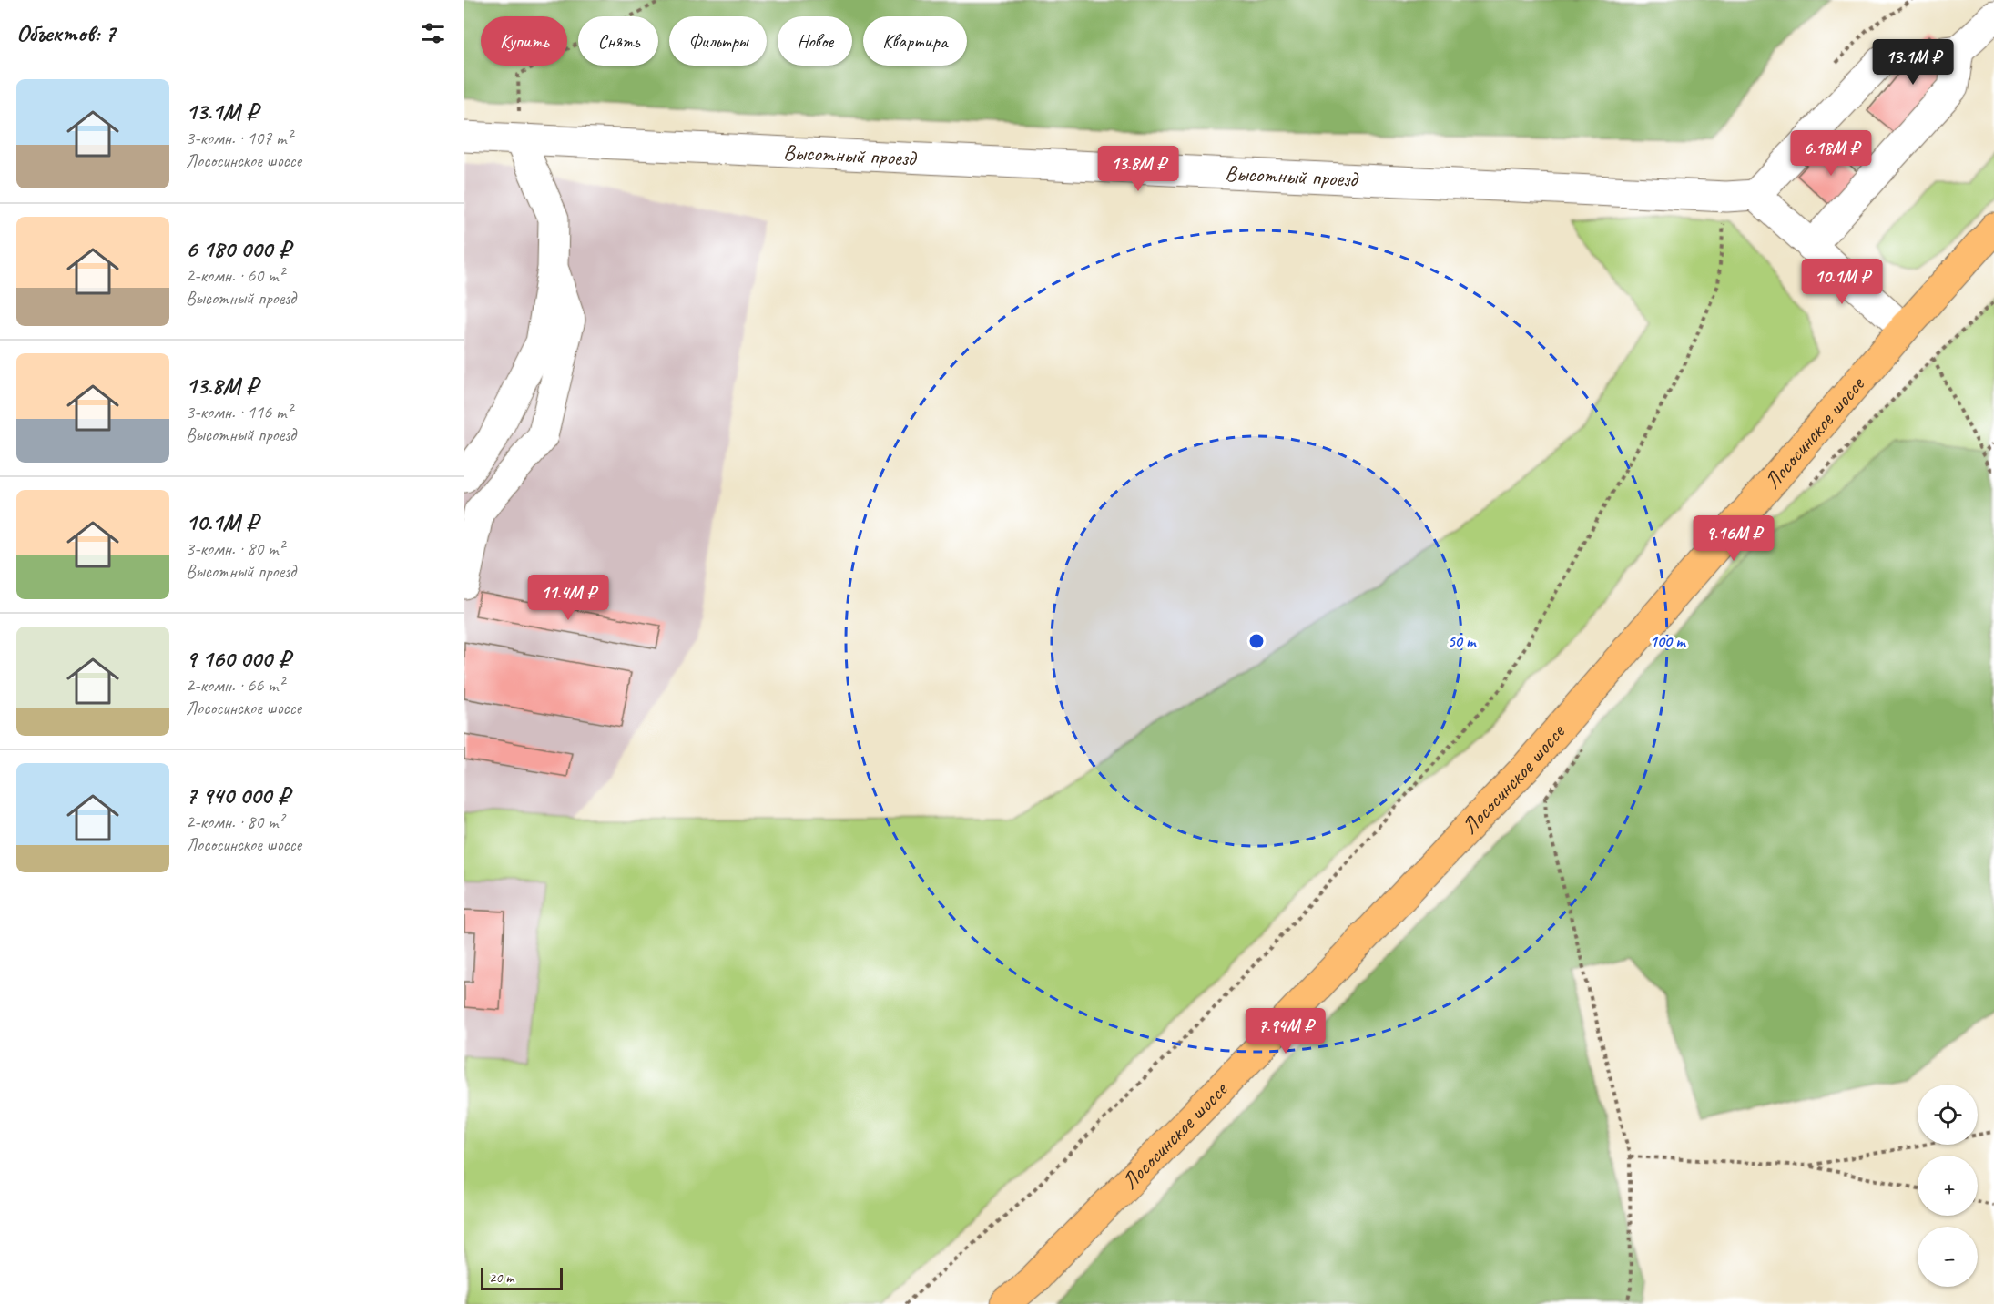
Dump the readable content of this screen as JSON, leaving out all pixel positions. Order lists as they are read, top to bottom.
{
  "streets": {
    "main road": ["Лососинское шоссе"],
    "street": ["Высотный проезд"]
  },
  "scale_bar": "20 m",
  "page": {
    "heading": "Объектов: 7",
    "chip": [
      "Купить",
      "Снять",
      "Фильтры",
      "Новое",
      "Квартира"
    ],
    "price": [
      "13.1M ₽",
      "6.18M ₽",
      "13.8M ₽",
      "10.1M ₽",
      "9.16M ₽",
      "11.4M ₽",
      "7.94M ₽"
    ],
    "list": [
      {
        "name": "13.1M ₽",
        "note": "3-комн. · 107 m² · Лососинское шоссе"
      },
      {
        "name": "6 180 000 ₽",
        "note": "2-комн. · 60 m² · Высотный проезд"
      },
      {
        "name": "13.8M ₽",
        "note": "3-комн. · 116 m² · Высотный проезд"
      },
      {
        "name": "10.1M ₽",
        "note": "3-комн. · 80 m² · Высотный проезд"
      },
      {
        "name": "9 160 000 ₽",
        "note": "2-комн. · 66 m² · Лососинское шоссе"
      },
      {
        "name": "7 940 000 ₽",
        "note": "2-комн. · 80 m² · Лососинское шоссе"
      }
    ],
    "map_buttons": ["+", "−"],
    "scale": "20 m"
  },
  "rings": ["50 m", "100 m"]
}
